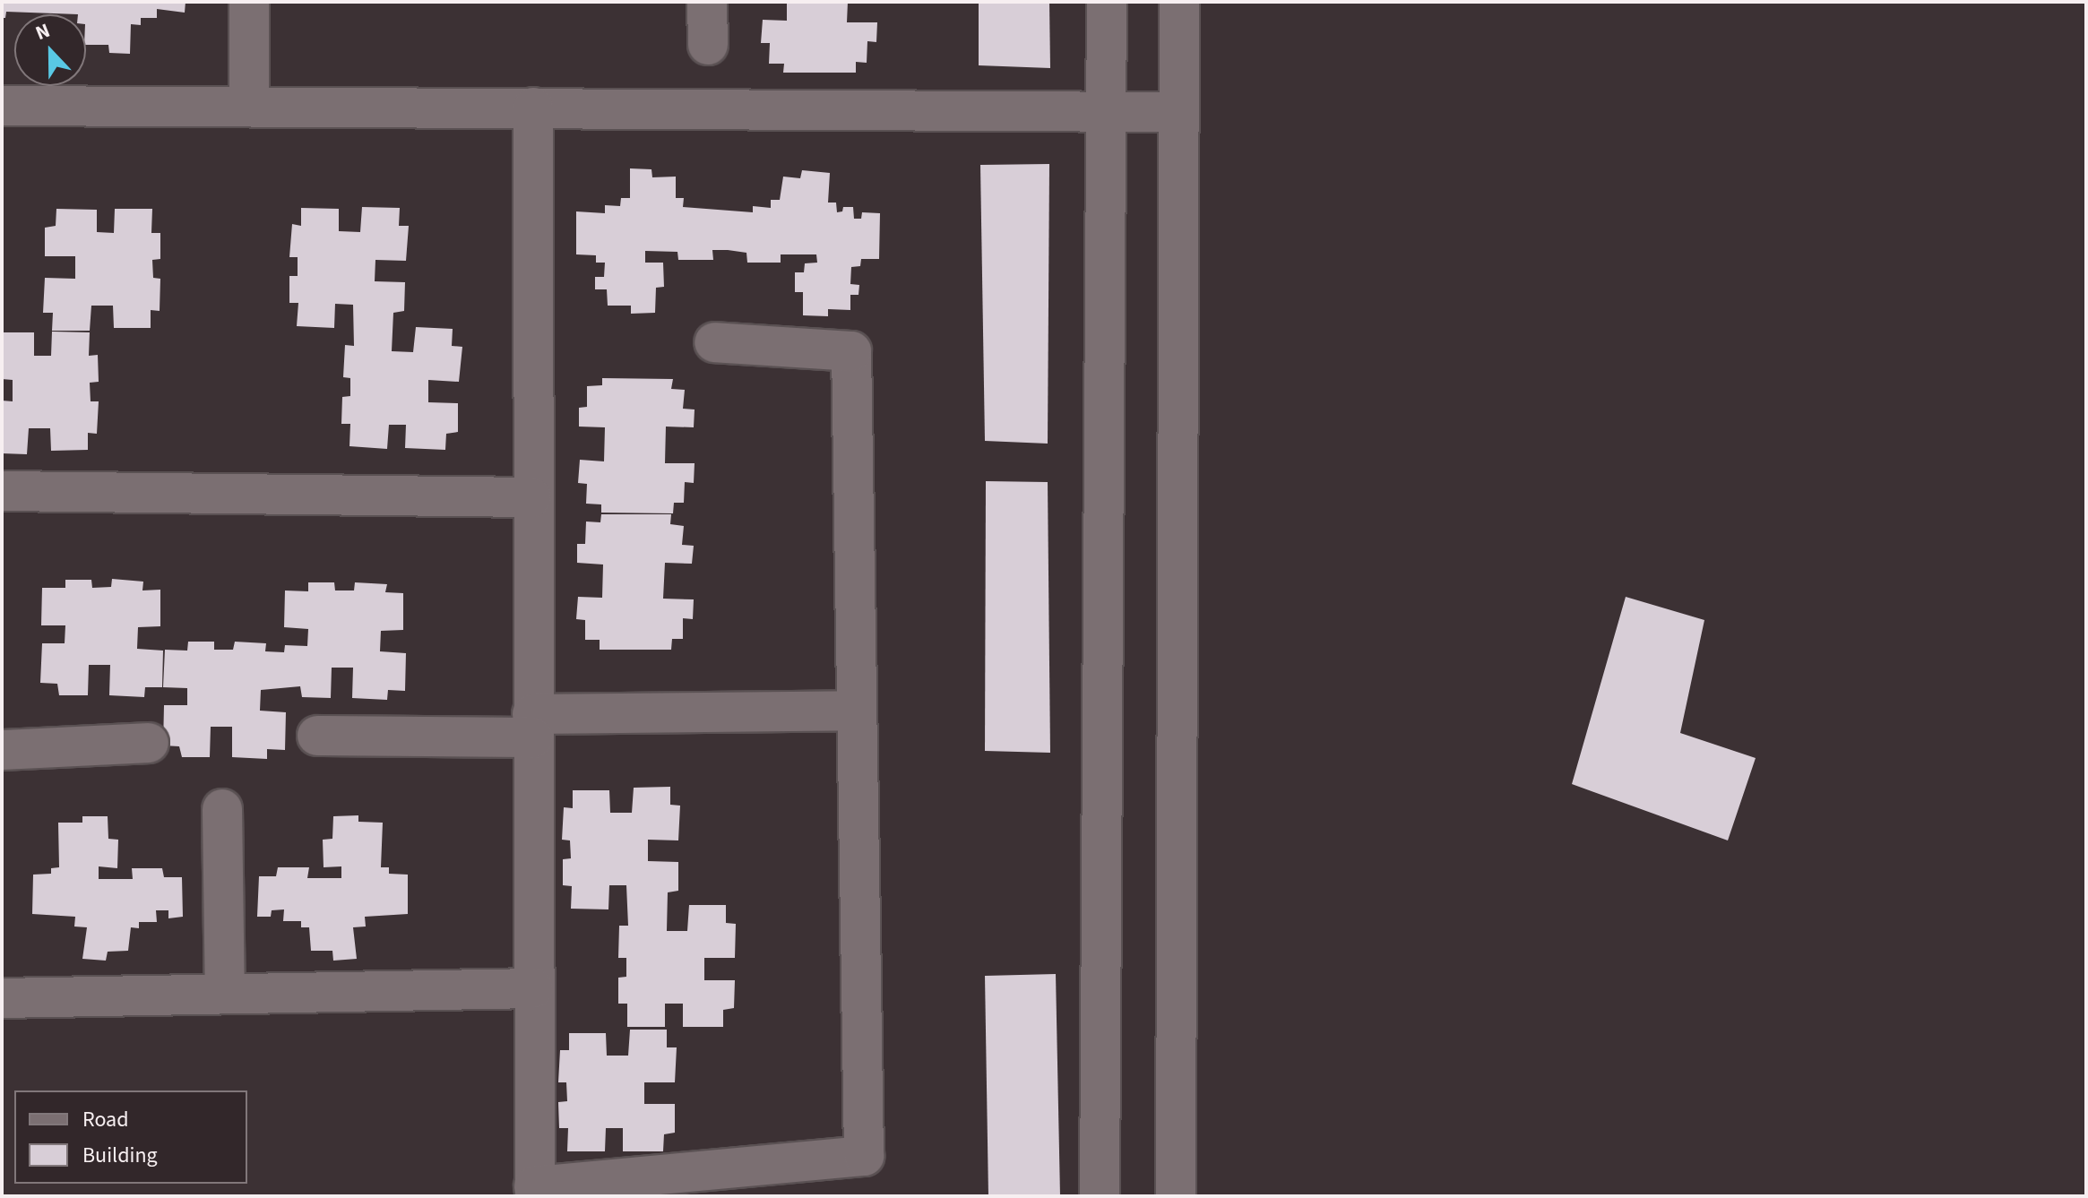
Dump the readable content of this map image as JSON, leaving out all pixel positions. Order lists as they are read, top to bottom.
{
  "legend": ["Road", "Building"],
  "north": "top"
}
